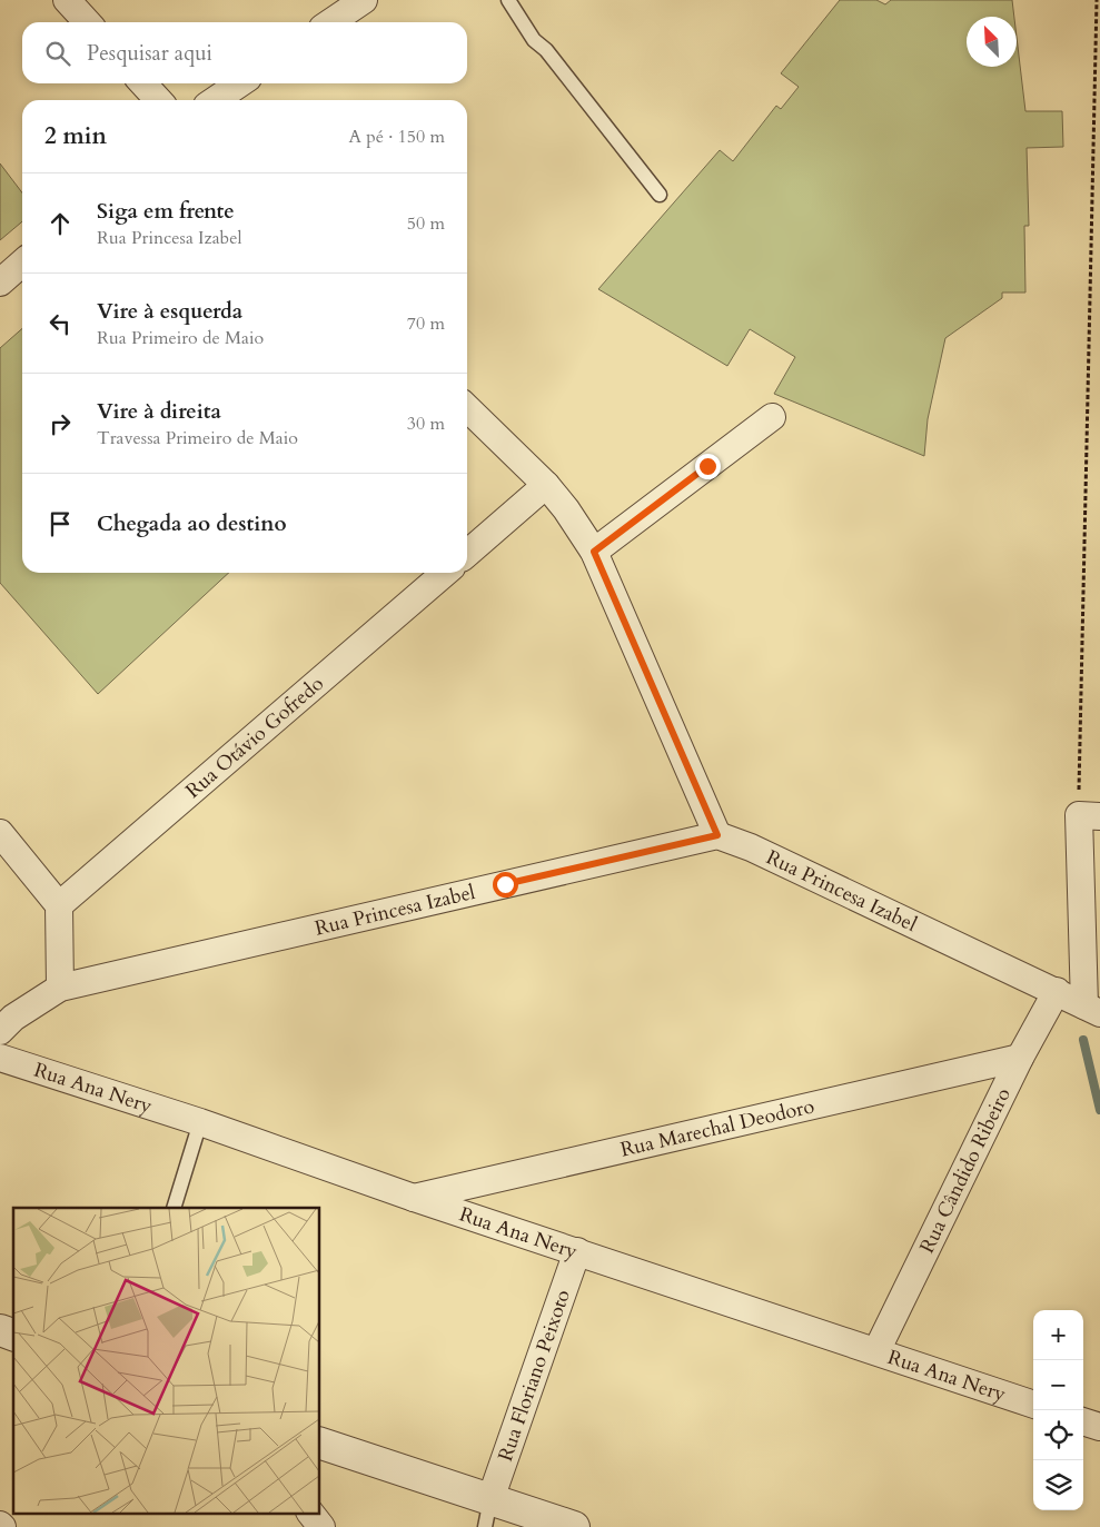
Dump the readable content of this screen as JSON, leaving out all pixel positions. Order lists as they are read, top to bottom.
{
  "streets": {
    "street": [
      "Rua Otávio Gofredo",
      "Rua Princesa Izabel",
      "Rua Ana Nery",
      "Rua Marechal Deodoro",
      "Rua Cândido Ribeiro",
      "Rua Floriano Peixoto"
    ]
  },
  "crossings": [
    ["Rua Princesa Izabel", "Rua Cândido Ribeiro"],
    ["Rua Ana Nery", "Rua Marechal Deodoro"],
    ["Rua Ana Nery", "Rua Cândido Ribeiro"],
    ["Rua Ana Nery", "Rua Floriano Peixoto"],
    ["Rua Marechal Deodoro", "Rua Cândido Ribeiro"]
  ],
  "north": "top left",
  "page": {
    "search": "Pesquisar aqui",
    "heading": ["2 min", "A pé · 150 m"],
    "list": [
      ["Siga em frente", "Rua Princesa Izabel", "50 m"],
      ["Vire à esquerda", "Rua Primeiro de Maio", "70 m"],
      ["Vire à direita", "Travessa Primeiro de Maio", "30 m"],
      "Chegada ao destino"
    ],
    "map_buttons": ["+", "−"]
  }
}
